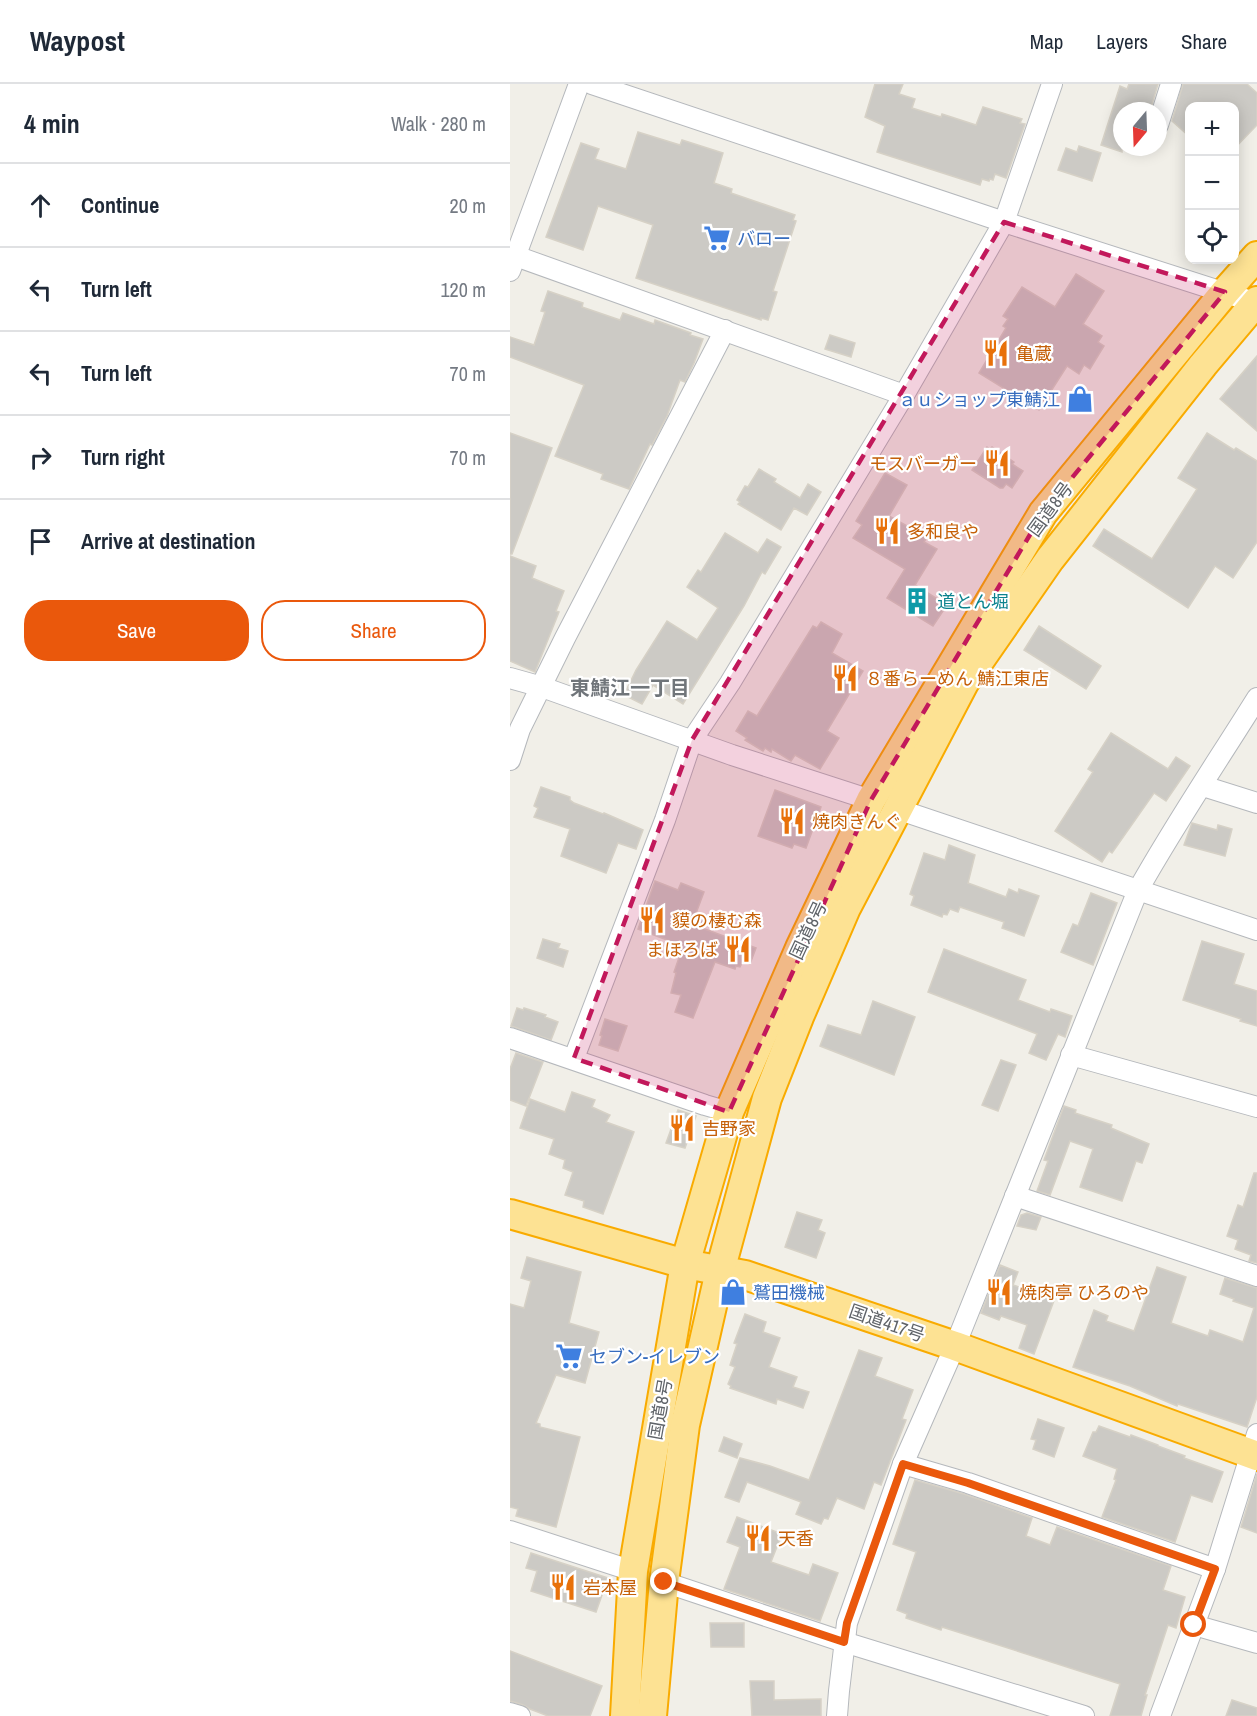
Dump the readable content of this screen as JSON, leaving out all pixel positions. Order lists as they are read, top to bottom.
{
  "streets": {
    "highway": ["国道8号", "国道417号"]
  },
  "crossings": [
    ["国道8号", "国道417号"]
  ],
  "districts": ["東鯖江一丁目"],
  "places": {
    "supermarket": ["バロー", "セブン-イレブン"],
    "restaurant": [
      "亀蔵",
      "モスバーガー",
      "多和良や",
      "８番らーめん 鯖江東店",
      "焼肉きんぐ",
      "貘の棲む森",
      "まほろば",
      "吉野家",
      "焼肉亭 ひろのや",
      "天香",
      "岩本屋"
    ],
    "shop": ["ａｕショップ東鯖江", "鷲田機械"],
    "building": ["道とん堀"]
  },
  "north": "bottom",
  "page": {
    "header": "Waypost",
    "nav": ["Map", "Layers", "Share"],
    "heading": ["4 min", "Walk · 280 m"],
    "map_buttons": ["+", "−"],
    "list": [
      ["Continue", "20 m"],
      ["Turn left", "120 m"],
      ["Turn left", "70 m"],
      ["Turn right", "70 m"],
      "Arrive at destination"
    ],
    "buttons": ["Save", "Share"]
  }
}
